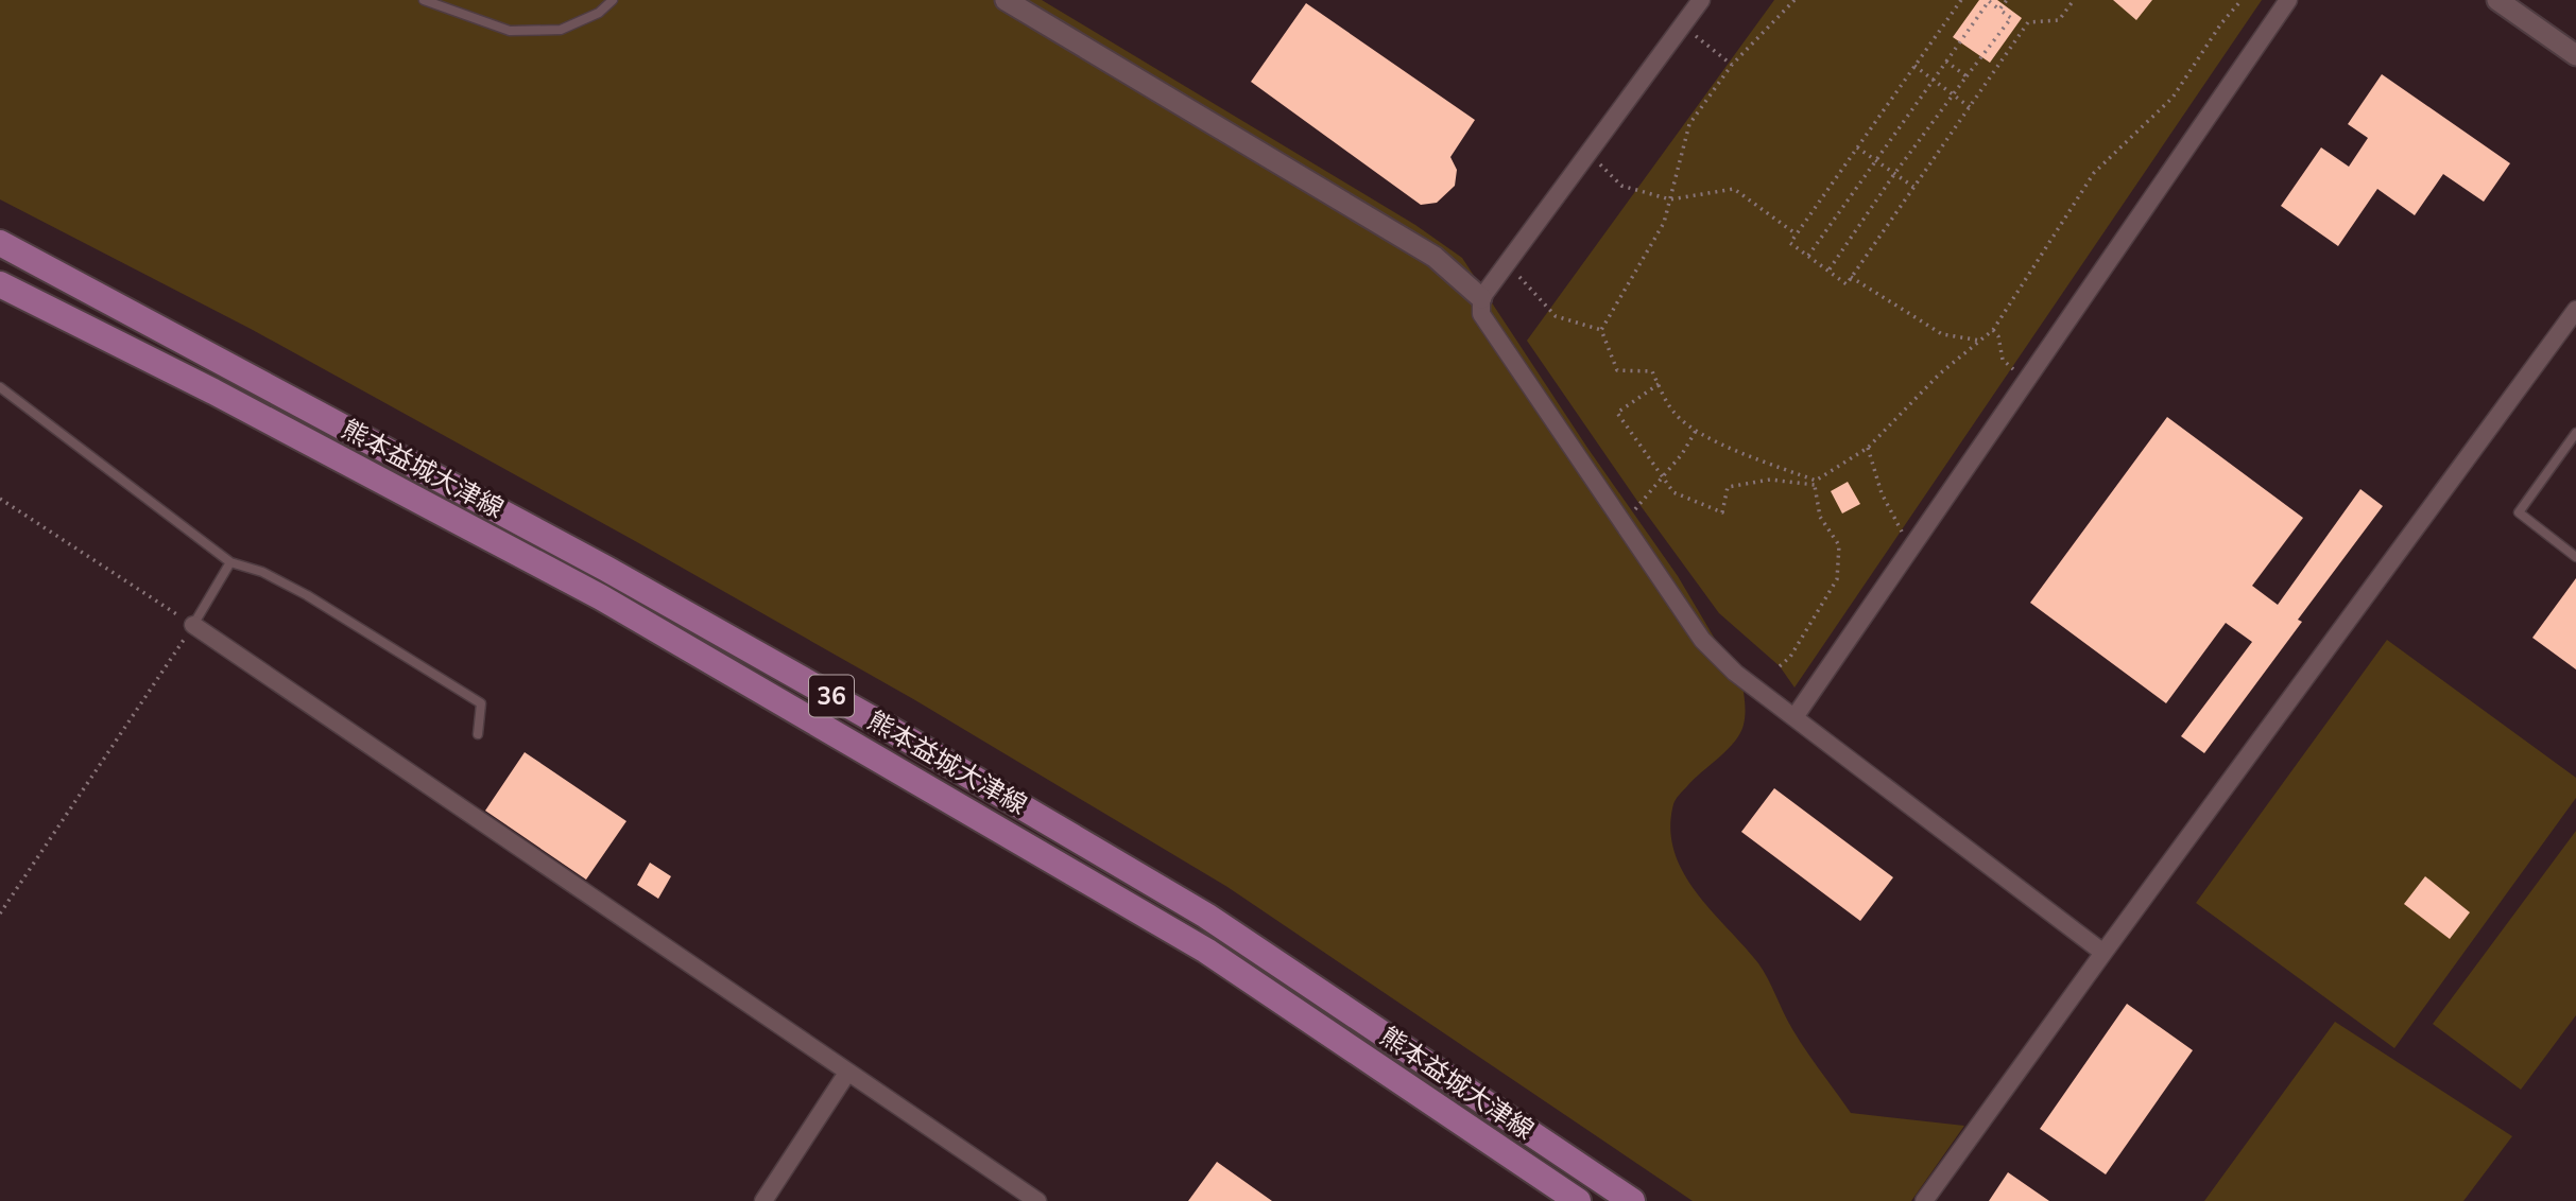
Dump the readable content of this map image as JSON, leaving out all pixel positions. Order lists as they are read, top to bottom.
{
  "streets": {
    "main road": ["熊本益城大津線", "36"]
  }
}
